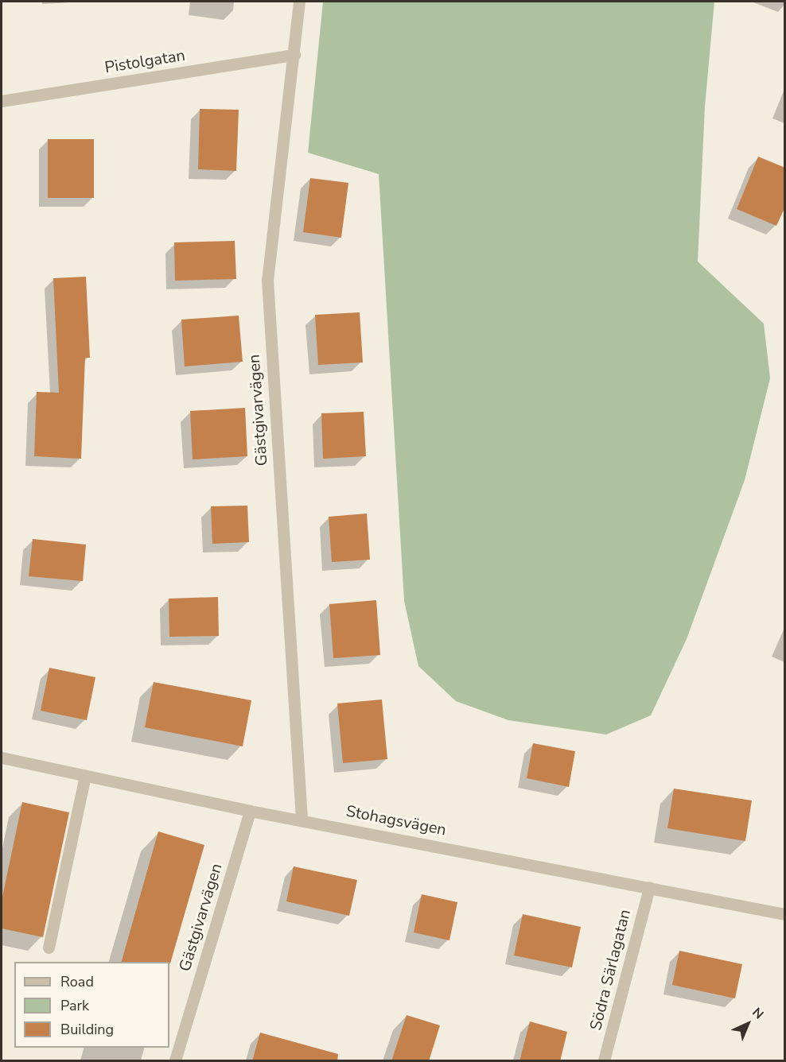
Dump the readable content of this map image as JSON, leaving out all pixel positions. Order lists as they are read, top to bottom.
{
  "streets": {
    "street": [
      "Pistolgatan",
      "Gästgivarvägen",
      "Stohagsvägen",
      "Södra Särlagatan"
    ]
  },
  "crossings": [
    ["Pistolgatan", "Gästgivarvägen"],
    ["Gästgivarvägen", "Stohagsvägen"],
    ["Stohagsvägen", "Södra Särlagatan"]
  ],
  "legend": ["Road", "Park", "Building"],
  "north": "top right"
}
